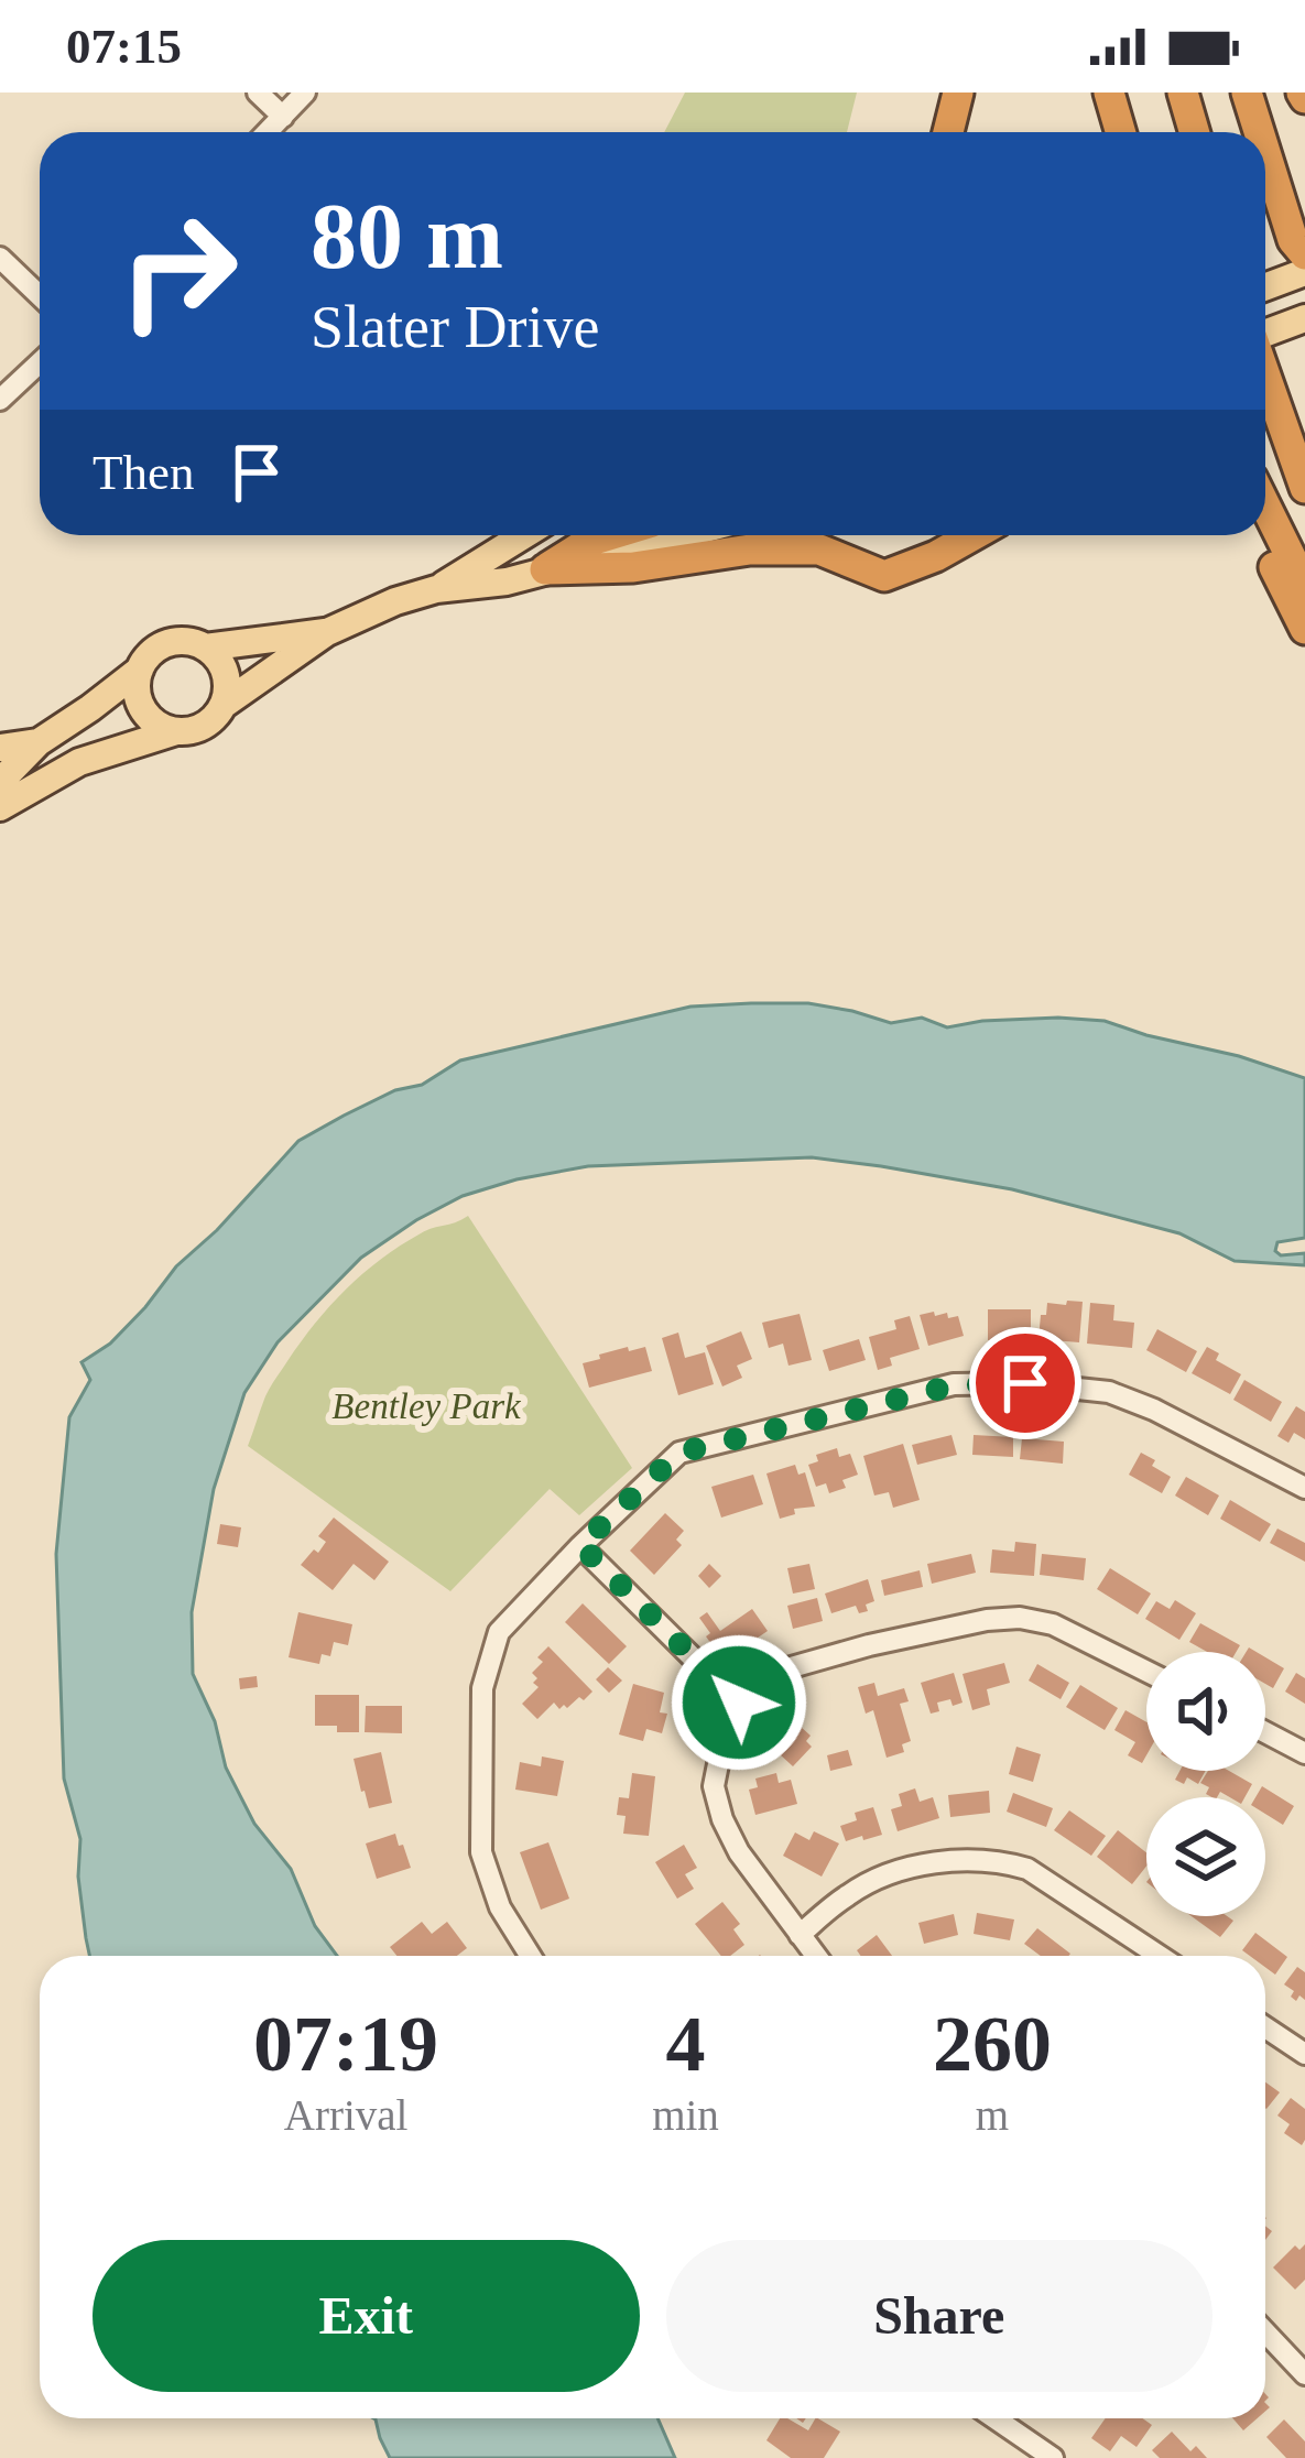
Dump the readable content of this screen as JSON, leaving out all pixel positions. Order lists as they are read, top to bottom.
{
  "parks": ["Bentley Park"],
  "page": {
    "status": "07:15",
    "turn": ["80 m", "Slater Drive"],
    "then": "Then",
    "eta": [
      "07:19",
      "Arrival",
      "4",
      "min",
      "260",
      "m"
    ],
    "buttons": ["Exit", "Share"]
  }
}
